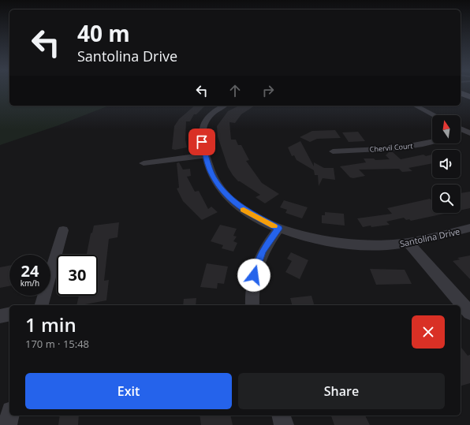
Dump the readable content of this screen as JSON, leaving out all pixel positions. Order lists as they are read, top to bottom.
{
  "streets": {
    "street": ["Chervil Court", "Santolina Drive"]
  },
  "north": "top",
  "page": {
    "turn": ["40 m", "Santolina Drive"],
    "speed": "24 km/h",
    "limit": "30",
    "heading": ["1 min", "170 m · 15:48"],
    "buttons": ["Exit", "Share"]
  }
}
